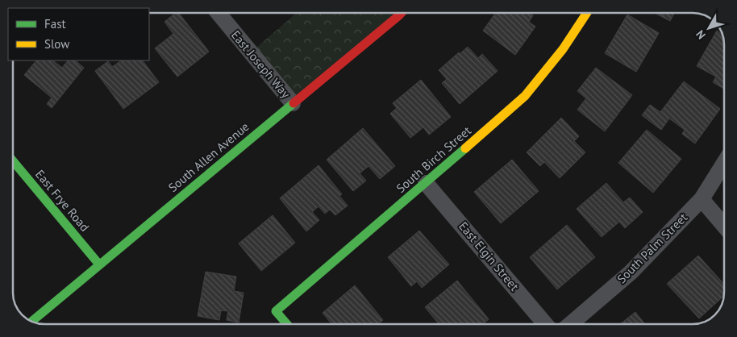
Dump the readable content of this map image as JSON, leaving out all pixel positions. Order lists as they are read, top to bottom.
{
  "streets": {
    "street": [
      "East Joseph Way",
      "South Allen Avenue",
      "South Birch Street",
      "East Frye Road",
      "South Palm Street",
      "East Elgin Street"
    ]
  },
  "crossings": [
    ["East Joseph Way", "South Allen Avenue"],
    ["South Allen Avenue", "East Frye Road"],
    ["South Birch Street", "East Elgin Street"]
  ],
  "legend": ["Fast", "Slow"],
  "north": "bottom left"
}
